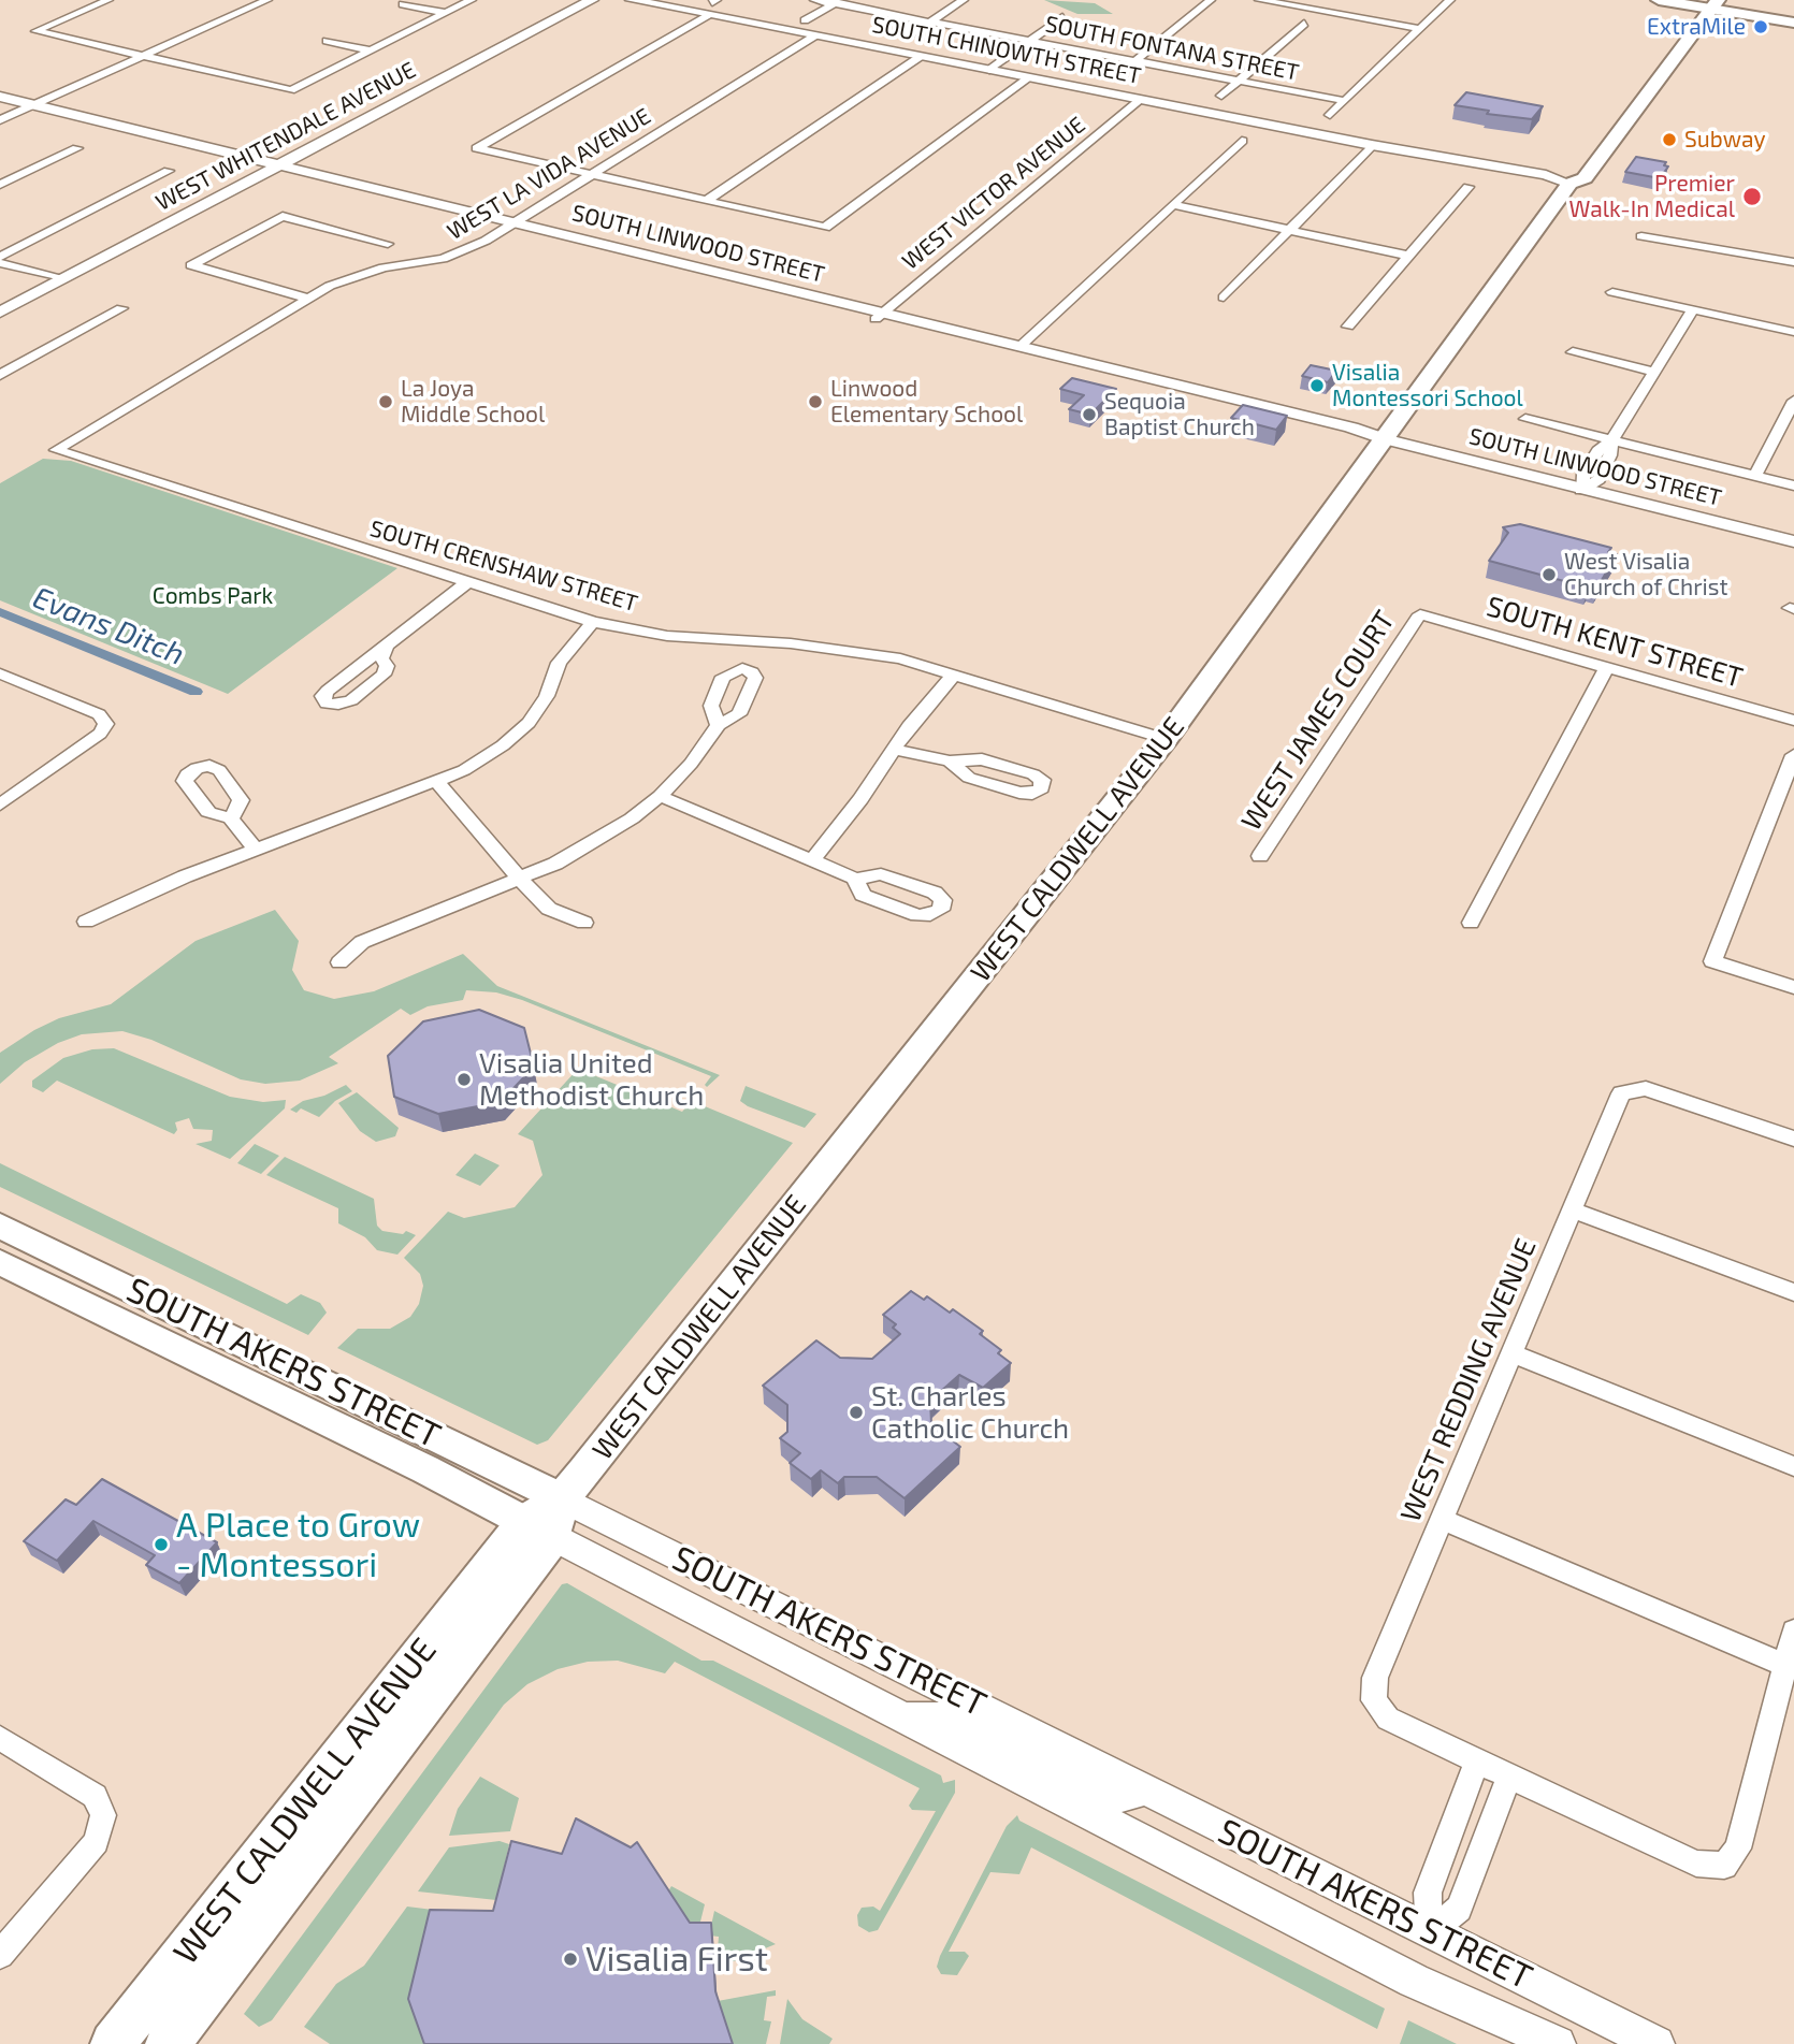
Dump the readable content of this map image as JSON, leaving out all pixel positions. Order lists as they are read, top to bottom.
{
  "streets": {
    "main road": ["WEST CALDWELL AVENUE", "SOUTH AKERS STREET"],
    "street": [
      "SOUTH FONTANA STREET",
      "SOUTH CHINOWTH STREET",
      "WEST WHITENDALE AVENUE",
      "WEST LA VIDA AVENUE",
      "WEST VICTOR AVENUE",
      "SOUTH LINWOOD STREET",
      "SOUTH CRENSHAW STREET",
      "SOUTH KENT STREET",
      "WEST JAMES COURT",
      "WEST REDDING AVENUE"
    ]
  },
  "crossings": [
    ["SOUTH CHINOWTH STREET", "WEST LA VIDA AVENUE"],
    ["SOUTH CHINOWTH STREET", "WEST VICTOR AVENUE"],
    ["SOUTH CHINOWTH STREET", "WEST CALDWELL AVENUE"],
    ["WEST WHITENDALE AVENUE", "SOUTH LINWOOD STREET"],
    ["WEST LA VIDA AVENUE", "SOUTH LINWOOD STREET"],
    ["WEST LA VIDA AVENUE", "SOUTH CRENSHAW STREET"],
    ["WEST VICTOR AVENUE", "SOUTH LINWOOD STREET"],
    ["SOUTH LINWOOD STREET", "WEST CALDWELL AVENUE"],
    ["SOUTH CRENSHAW STREET", "WEST CALDWELL AVENUE"],
    ["SOUTH KENT STREET", "WEST JAMES COURT"],
    ["WEST CALDWELL AVENUE", "SOUTH AKERS STREET"]
  ],
  "water": ["Evans Ditch"],
  "parks": ["Combs Park"],
  "places": [
    "ExtraMile",
    "Subway",
    "Premier Walk-In Medical",
    "Visalia Montessori School",
    "La Joya Middle School",
    "Linwood Elementary School",
    "Sequoia Baptist Church",
    "West Visalia Church of Christ",
    "Visalia United Methodist Church",
    "St. Charles Catholic Church",
    "A Place to Grow - Montessori",
    "Visalia First"
  ]
}
